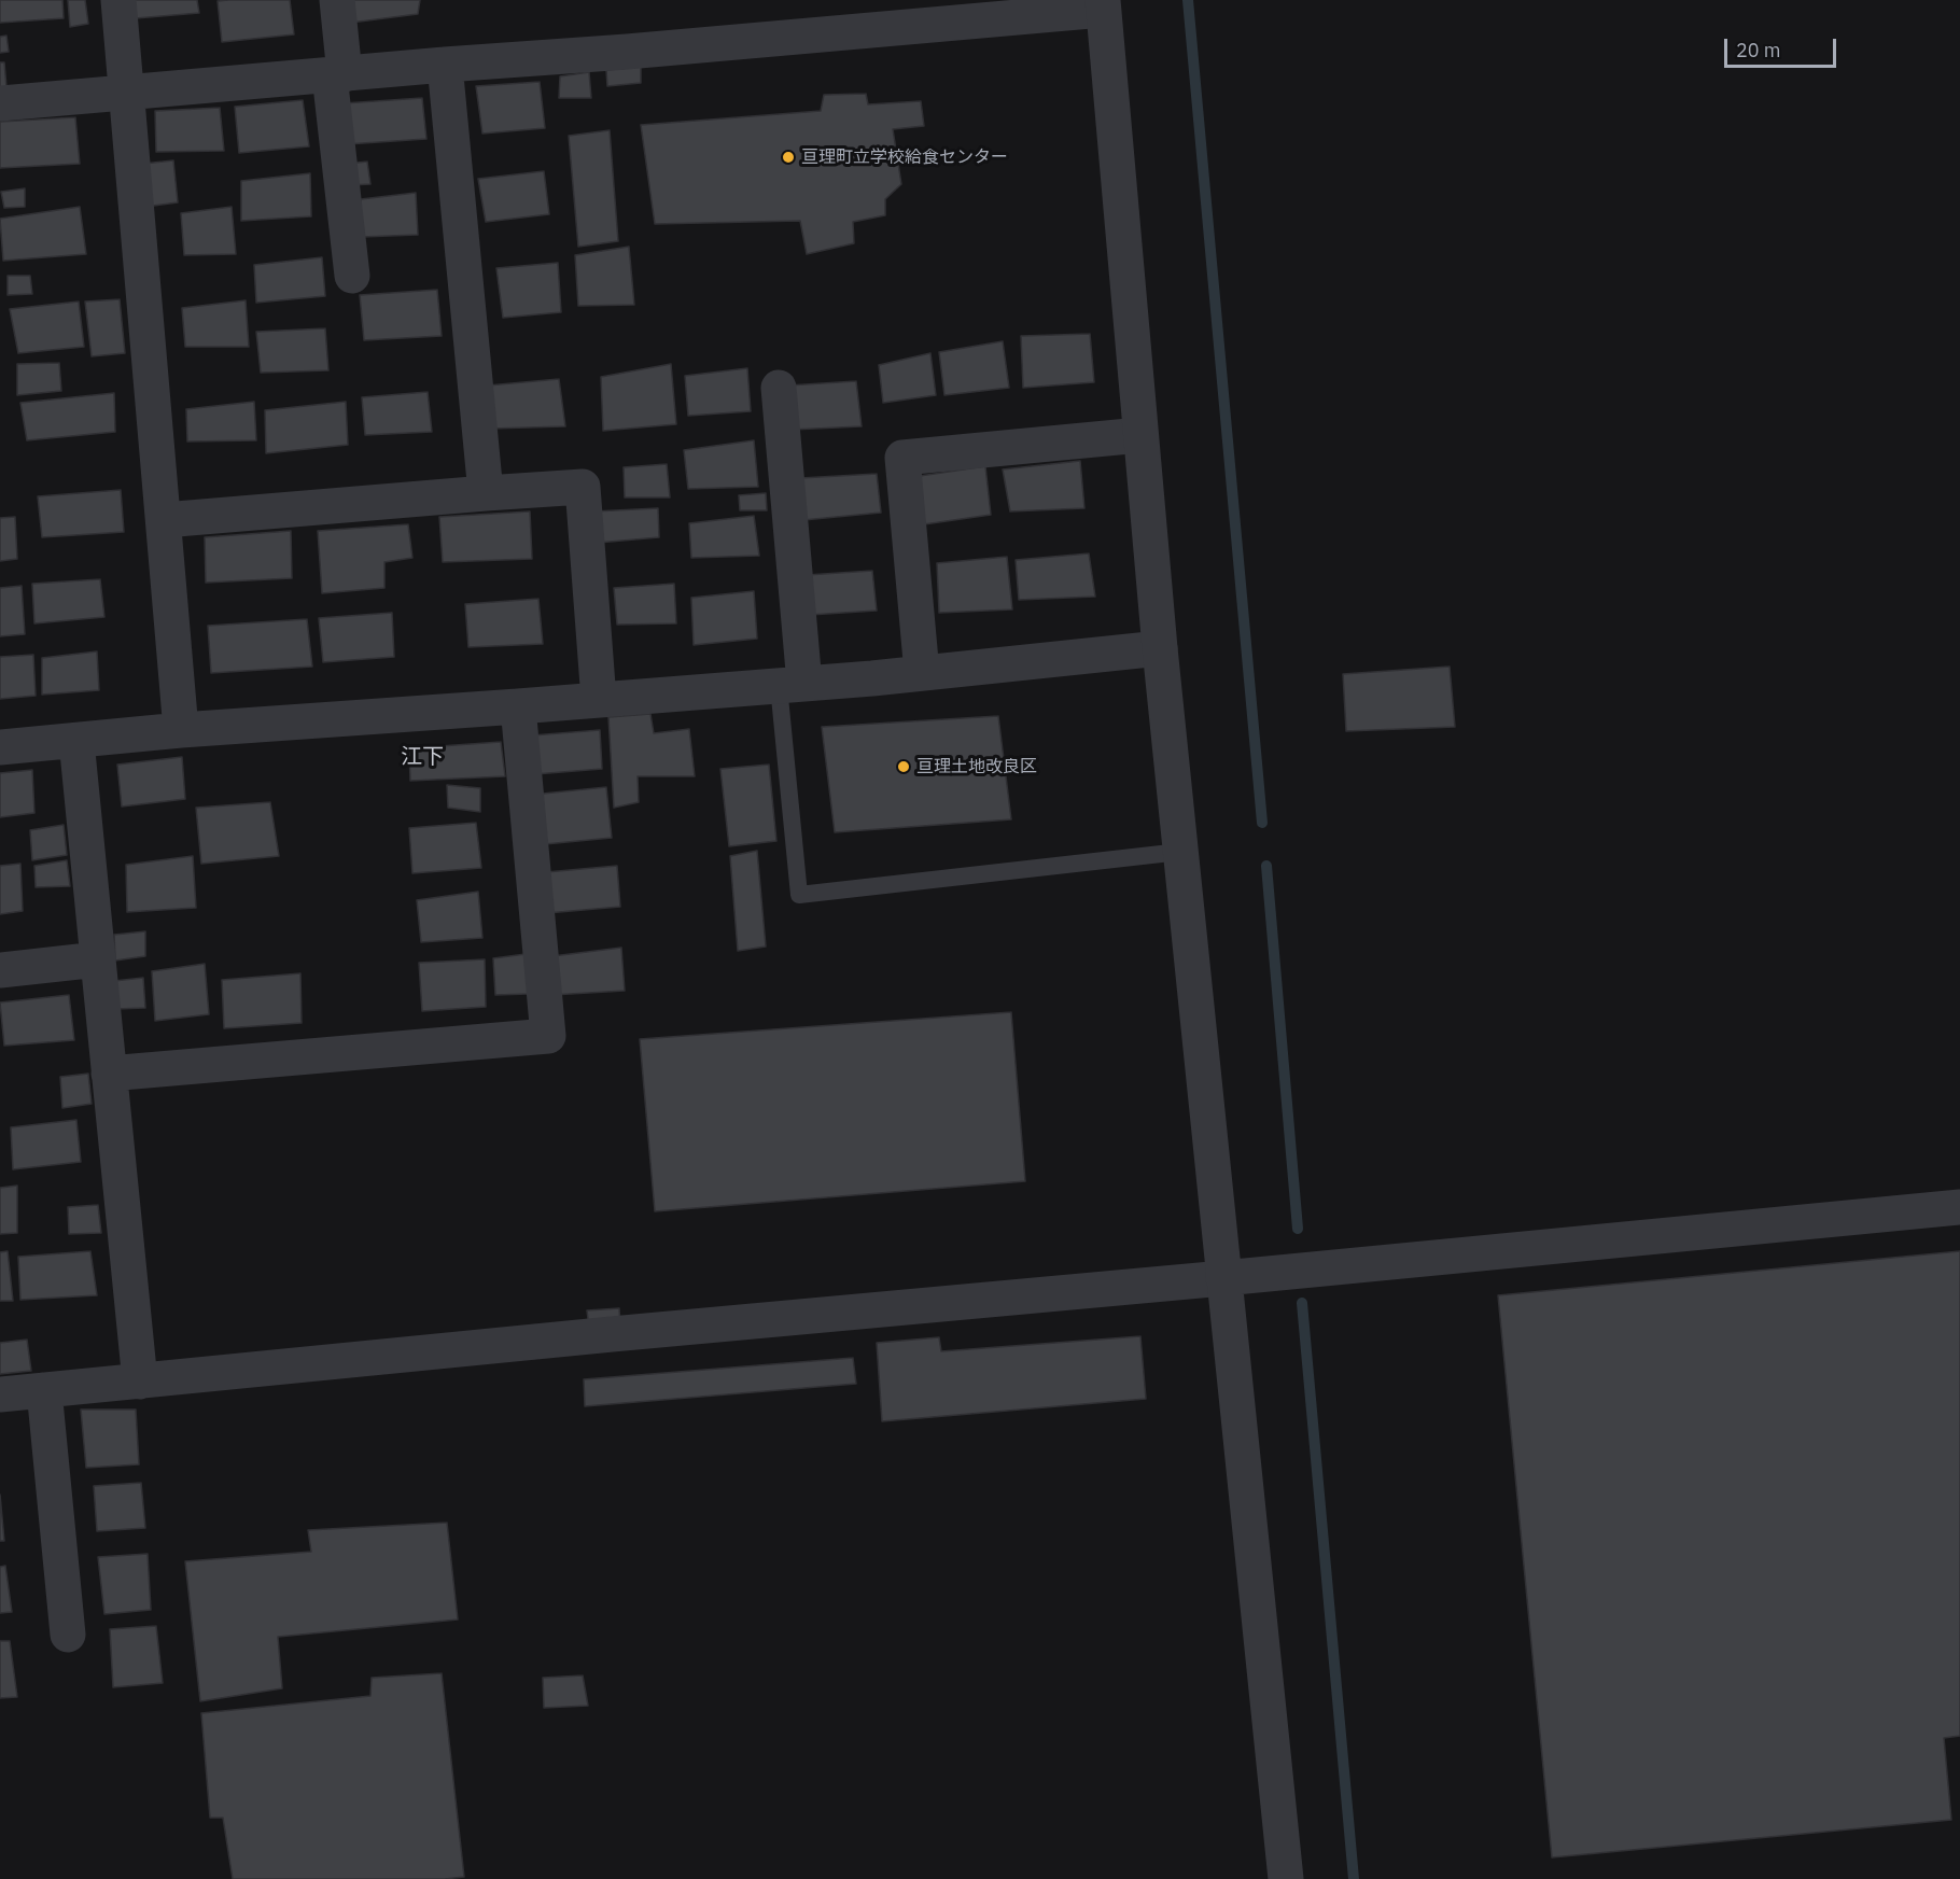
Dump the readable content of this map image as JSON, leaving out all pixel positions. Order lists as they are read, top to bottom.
{
  "districts": ["江下"],
  "places": ["亘理町立学校給食センター", "亘理土地改良区"],
  "scale_bar": "20 m"
}
